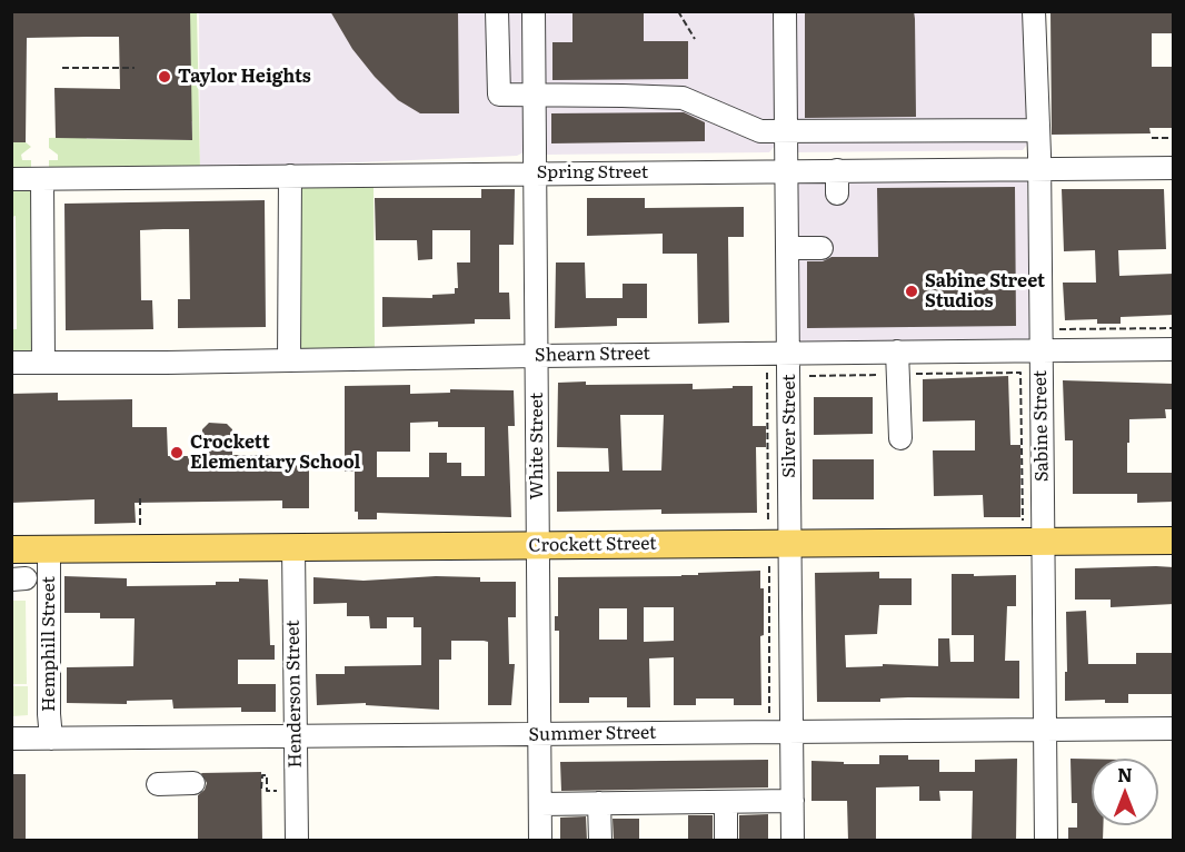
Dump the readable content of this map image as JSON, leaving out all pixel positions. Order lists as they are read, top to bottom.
{
  "streets": {
    "main road": ["Crockett Street"],
    "street": [
      "Spring Street",
      "Shearn Street",
      "Silver Street",
      "Sabine Street",
      "White Street",
      "Hemphill Street",
      "Henderson Street",
      "Summer Street"
    ]
  },
  "crossings": [
    ["Spring Street", "Silver Street"],
    ["Spring Street", "Sabine Street"],
    ["Spring Street", "White Street"],
    ["Shearn Street", "Silver Street"],
    ["Shearn Street", "Sabine Street"],
    ["Shearn Street", "White Street"],
    ["Silver Street", "Crockett Street"],
    ["Silver Street", "Summer Street"],
    ["Sabine Street", "Crockett Street"],
    ["Sabine Street", "Summer Street"],
    ["White Street", "Crockett Street"],
    ["White Street", "Summer Street"],
    ["Crockett Street", "Hemphill Street"],
    ["Crockett Street", "Henderson Street"],
    ["Hemphill Street", "Summer Street"],
    ["Henderson Street", "Summer Street"]
  ],
  "places": ["Taylor Heights", "Sabine Street Studios", "Crockett Elementary School"],
  "north": "top"
}
